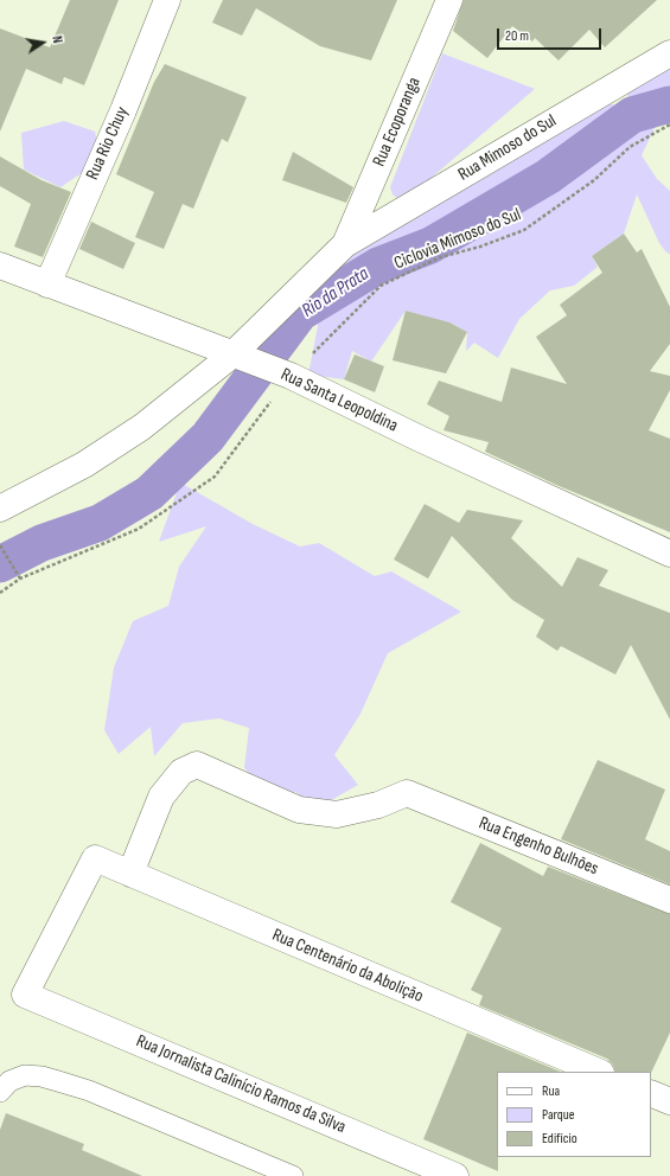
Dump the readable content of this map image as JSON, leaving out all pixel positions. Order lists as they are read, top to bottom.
{
  "streets": {
    "street": [
      "Rua Ecoporanga",
      "Rua Rio Chuy",
      "Rua Mimoso do Sul",
      "Rua Santa Leopoldina",
      "Rua Engenho Bulhões",
      "Rua Centenário da Abolição",
      "Rua Jornalista Calinício Ramos da Silva"
    ],
    "path": ["Ciclovia Mimoso do Sul"]
  },
  "crossings": [
    ["Rua Ecoporanga", "Rua Mimoso do Sul"],
    ["Rua Rio Chuy", "Rua Santa Leopoldina"],
    ["Ciclovia Mimoso do Sul", "Rua Santa Leopoldina"],
    ["Rua Engenho Bulhões", "Rua Centenário da Abolição"],
    ["Rua Centenário da Abolição", "Rua Jornalista Calinício Ramos da Silva"]
  ],
  "water": ["Rio da Prata"],
  "legend": ["Rua", "Parque", "Edifício"],
  "scale_bar": "20 m",
  "north": "right"
}
